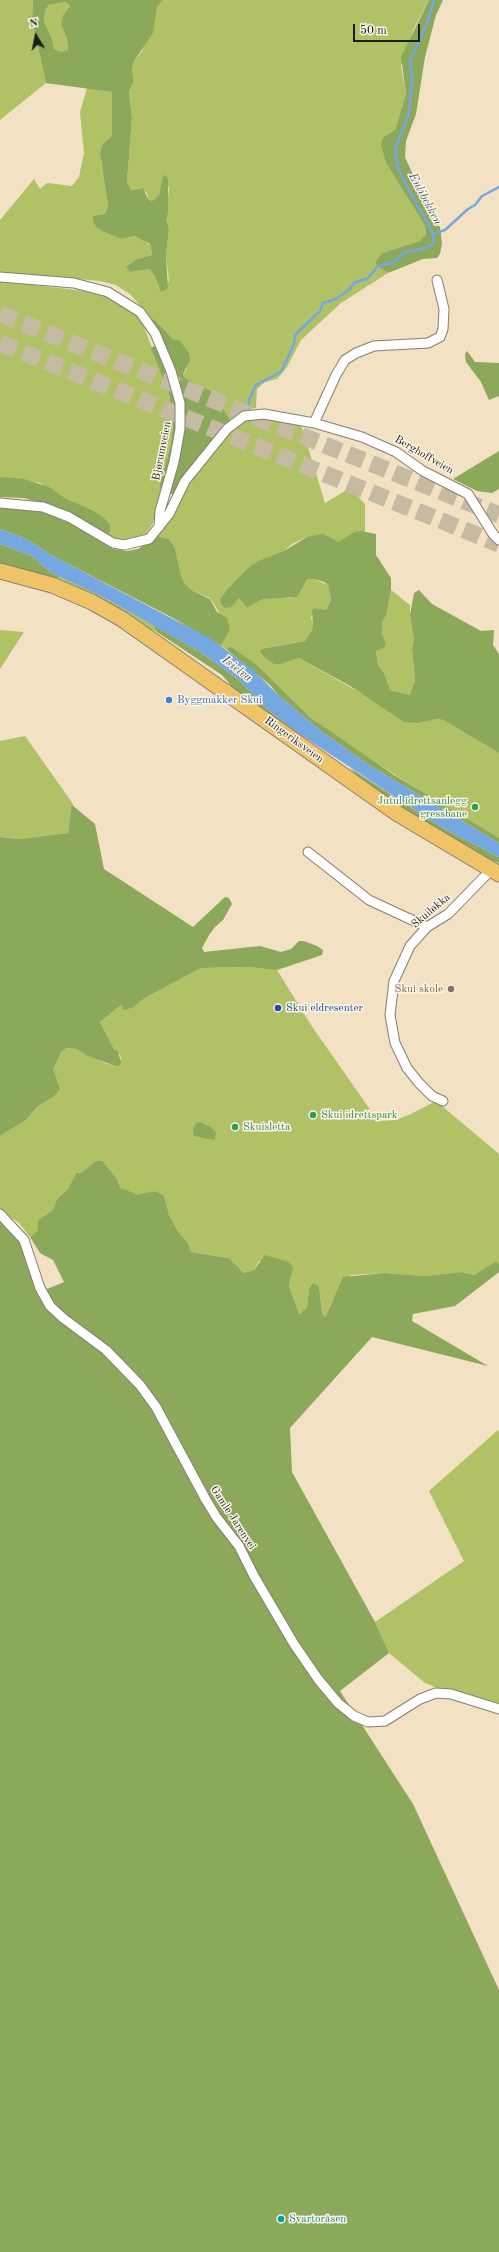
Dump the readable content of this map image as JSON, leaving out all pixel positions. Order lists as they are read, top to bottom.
{
  "streets": {
    "main road": ["Ringeriksveien"],
    "street": [
      "Bjørumveien",
      "Berghoffveien",
      "Skuiløkka",
      "Gamle Jarenvei"
    ]
  },
  "crossings": [
    ["Bjørumveien", "Berghoffveien"],
    ["Ringeriksveien", "Skuiløkka"]
  ],
  "water": ["Enlibekken", "Isielva"],
  "places": [
    "Byggmakker Skui",
    "Jutul idrettsanlegg gressbane",
    "Skui skole",
    "Skui eldresenter",
    "Skui idrettspark",
    "Skuisletta",
    "Svartoråsen"
  ],
  "scale_bar": "50 m",
  "north": "top"
}
